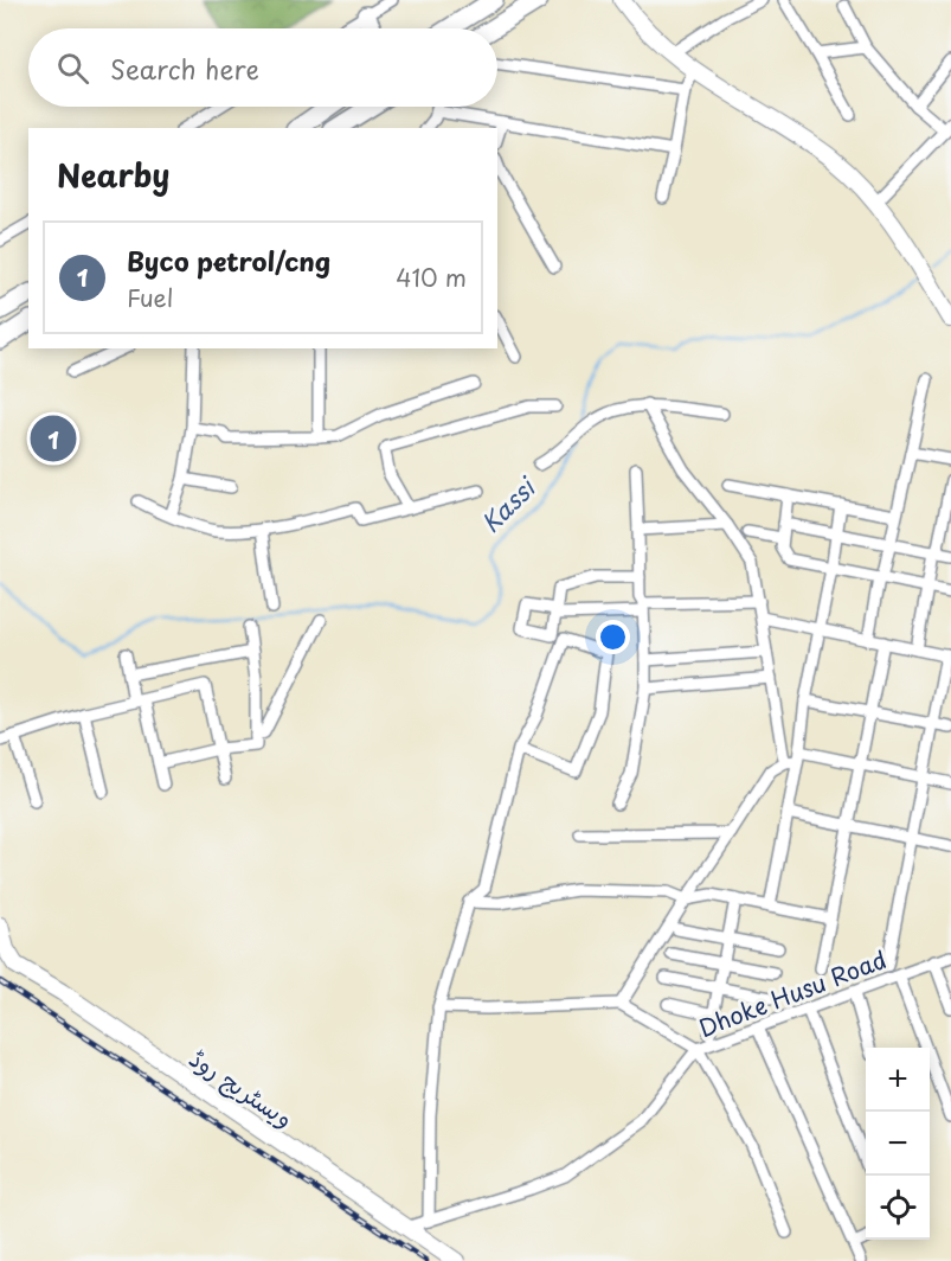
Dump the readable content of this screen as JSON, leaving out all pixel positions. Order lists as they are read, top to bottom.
{
  "streets": {
    "main road": ["ویسٹریج روڈ"],
    "street": ["Dhoke Husu Road"]
  },
  "crossings": [
    ["Dhoke Husu Road", "ویسٹریج روڈ"]
  ],
  "water": ["Kassi"],
  "page": {
    "search": "Search here",
    "heading": "Nearby",
    "list": [
      {
        "mark": "1",
        "name": "Byco petrol/cng",
        "note": "Fuel",
        "value": "410 m"
      }
    ],
    "pins": "1",
    "map_buttons": ["+", "−"]
  }
}
